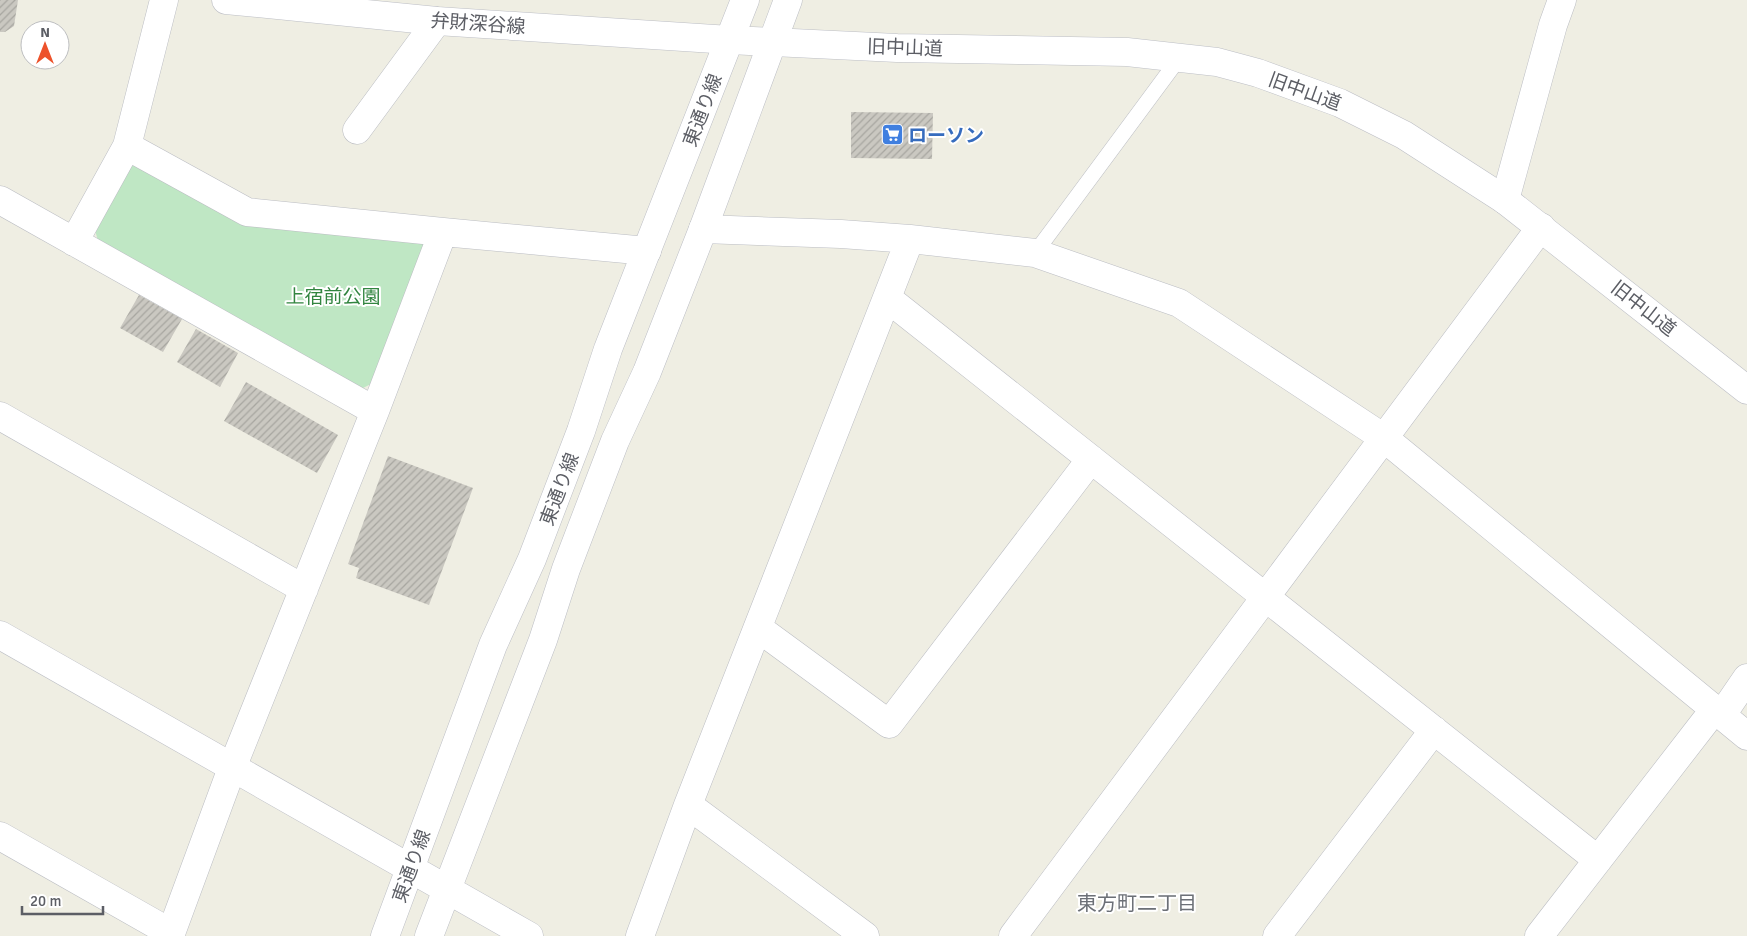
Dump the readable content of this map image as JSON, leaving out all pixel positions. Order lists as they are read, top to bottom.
{
  "streets": {
    "street": ["弁財深谷線", "旧中山道", "東通り線"]
  },
  "crossings": [
    ["弁財深谷線", "旧中山道"],
    ["弁財深谷線", "東通り線"],
    ["旧中山道", "東通り線"]
  ],
  "districts": ["東方町二丁目"],
  "parks": ["上宿前公園"],
  "places": {
    "supermarket": ["ローソン"]
  },
  "scale_bar": "20 m",
  "north": "top"
}
